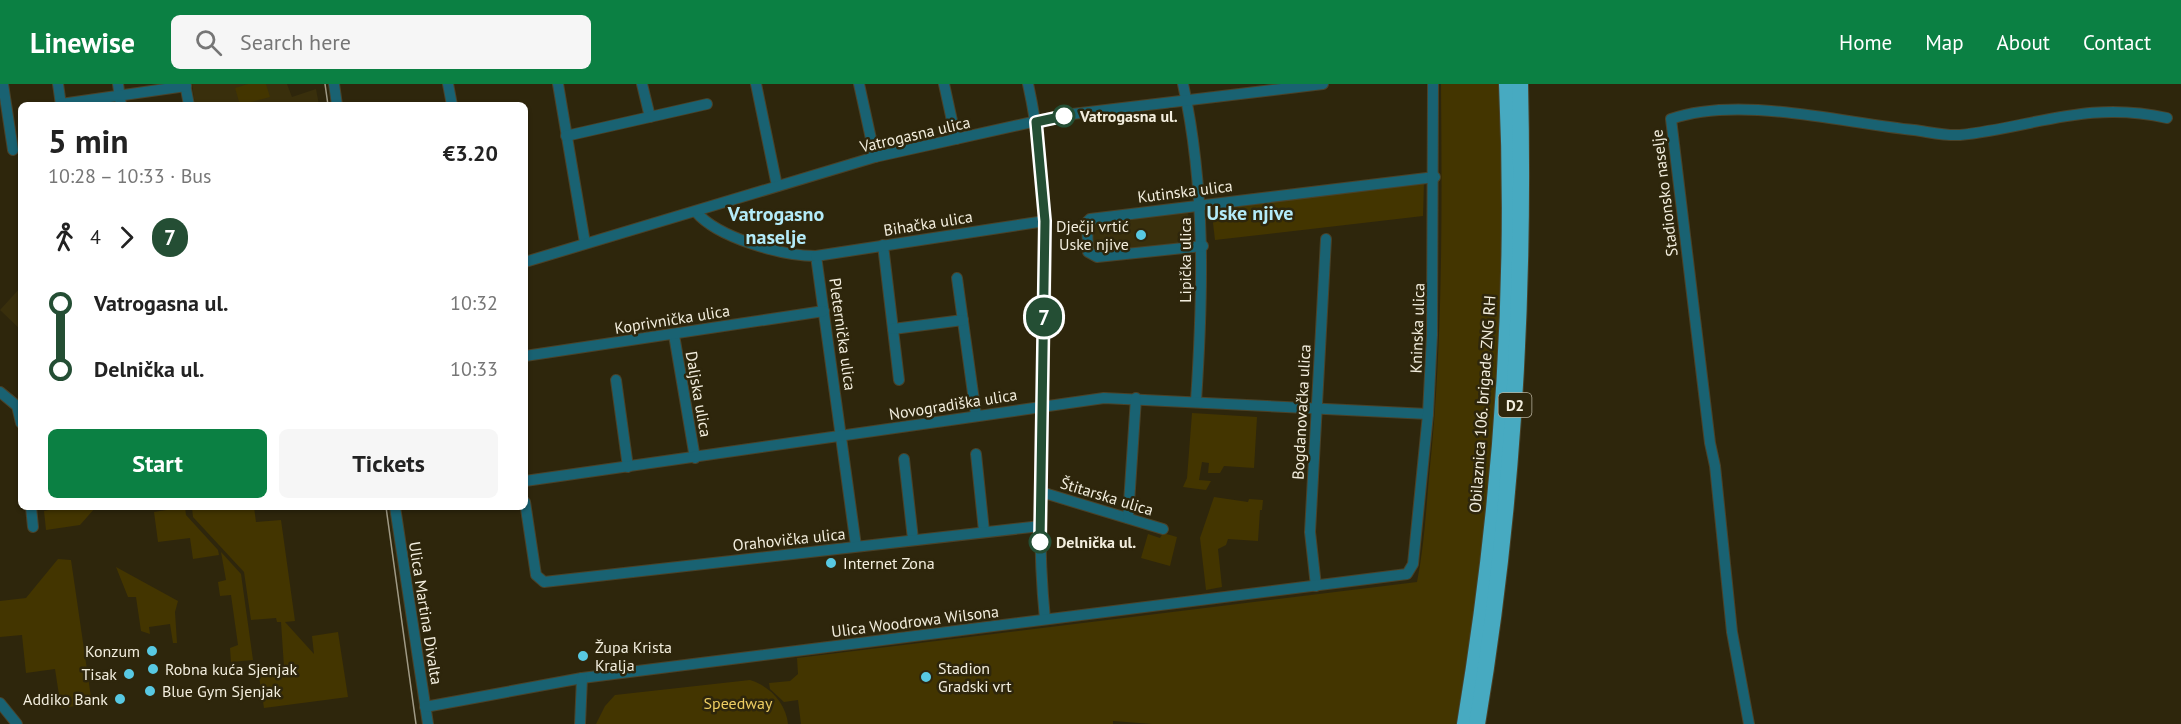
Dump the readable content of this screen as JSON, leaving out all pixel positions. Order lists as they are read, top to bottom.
{
  "streets": {
    "highway": ["Obilaznica 106. brigade ZNG RH", "D2"],
    "street": [
      "Vatrogasna ulica",
      "Kutinska ulica",
      "Stadionsko naselje",
      "Bihačka ulica",
      "Lipička ulica",
      "Koprivnička ulica",
      "Kninska ulica",
      "Pleternička ulica",
      "Daljska ulica",
      "Novogradiška ulica",
      "Bogdanovačka ulica",
      "Štitarska ulica",
      "Orahovička ulica",
      "Ulica Martina Divalta",
      "Ulica Woodrowa Wilsona"
    ]
  },
  "crossings": [
    ["Vatrogasna ulica", "Lipička ulica"],
    ["Kutinska ulica", "Lipička ulica"],
    ["Kutinska ulica", "Kninska ulica"],
    ["Bihačka ulica", "Pleternička ulica"],
    ["Lipička ulica", "Novogradiška ulica"],
    ["Koprivnička ulica", "Pleternička ulica"],
    ["Koprivnička ulica", "Daljska ulica"],
    ["Kninska ulica", "Novogradiška ulica"],
    ["Kninska ulica", "Ulica Woodrowa Wilsona"],
    ["Pleternička ulica", "Novogradiška ulica"],
    ["Pleternička ulica", "Orahovička ulica"],
    ["Daljska ulica", "Novogradiška ulica"],
    ["Novogradiška ulica", "Bogdanovačka ulica"],
    ["Bogdanovačka ulica", "Ulica Woodrowa Wilsona"],
    ["Ulica Martina Divalta", "Ulica Woodrowa Wilsona"]
  ],
  "districts": ["Uske njive", "Vatrogasno naselje"],
  "parks": ["Speedway"],
  "places": [
    "Vatrogasna ul.",
    "Dječji vrtić Uske njive",
    "Delnička ul.",
    "Internet Zona",
    "Konzum",
    "Župa Krista Kralja",
    "Robna kuća Sjenjak",
    "Tisak",
    "Stadion Gradski vrt",
    "Blue Gym Sjenjak",
    "Addiko Bank"
  ],
  "lines": ["bus line 7"],
  "page": {
    "header": "Linewise",
    "search": "Search here",
    "nav": [
      "Home",
      "Map",
      "About",
      "Contact"
    ],
    "on_map": "7",
    "heading": ["5 min", "10:28 – 10:33 · Bus", "€3.20"],
    "legs": ["4", "7"],
    "list": [
      {
        "name": "Vatrogasna ul.",
        "value": "10:32"
      },
      {
        "name": "Delnička ul.",
        "value": "10:33"
      }
    ],
    "buttons": ["Start", "Tickets"]
  }
}
